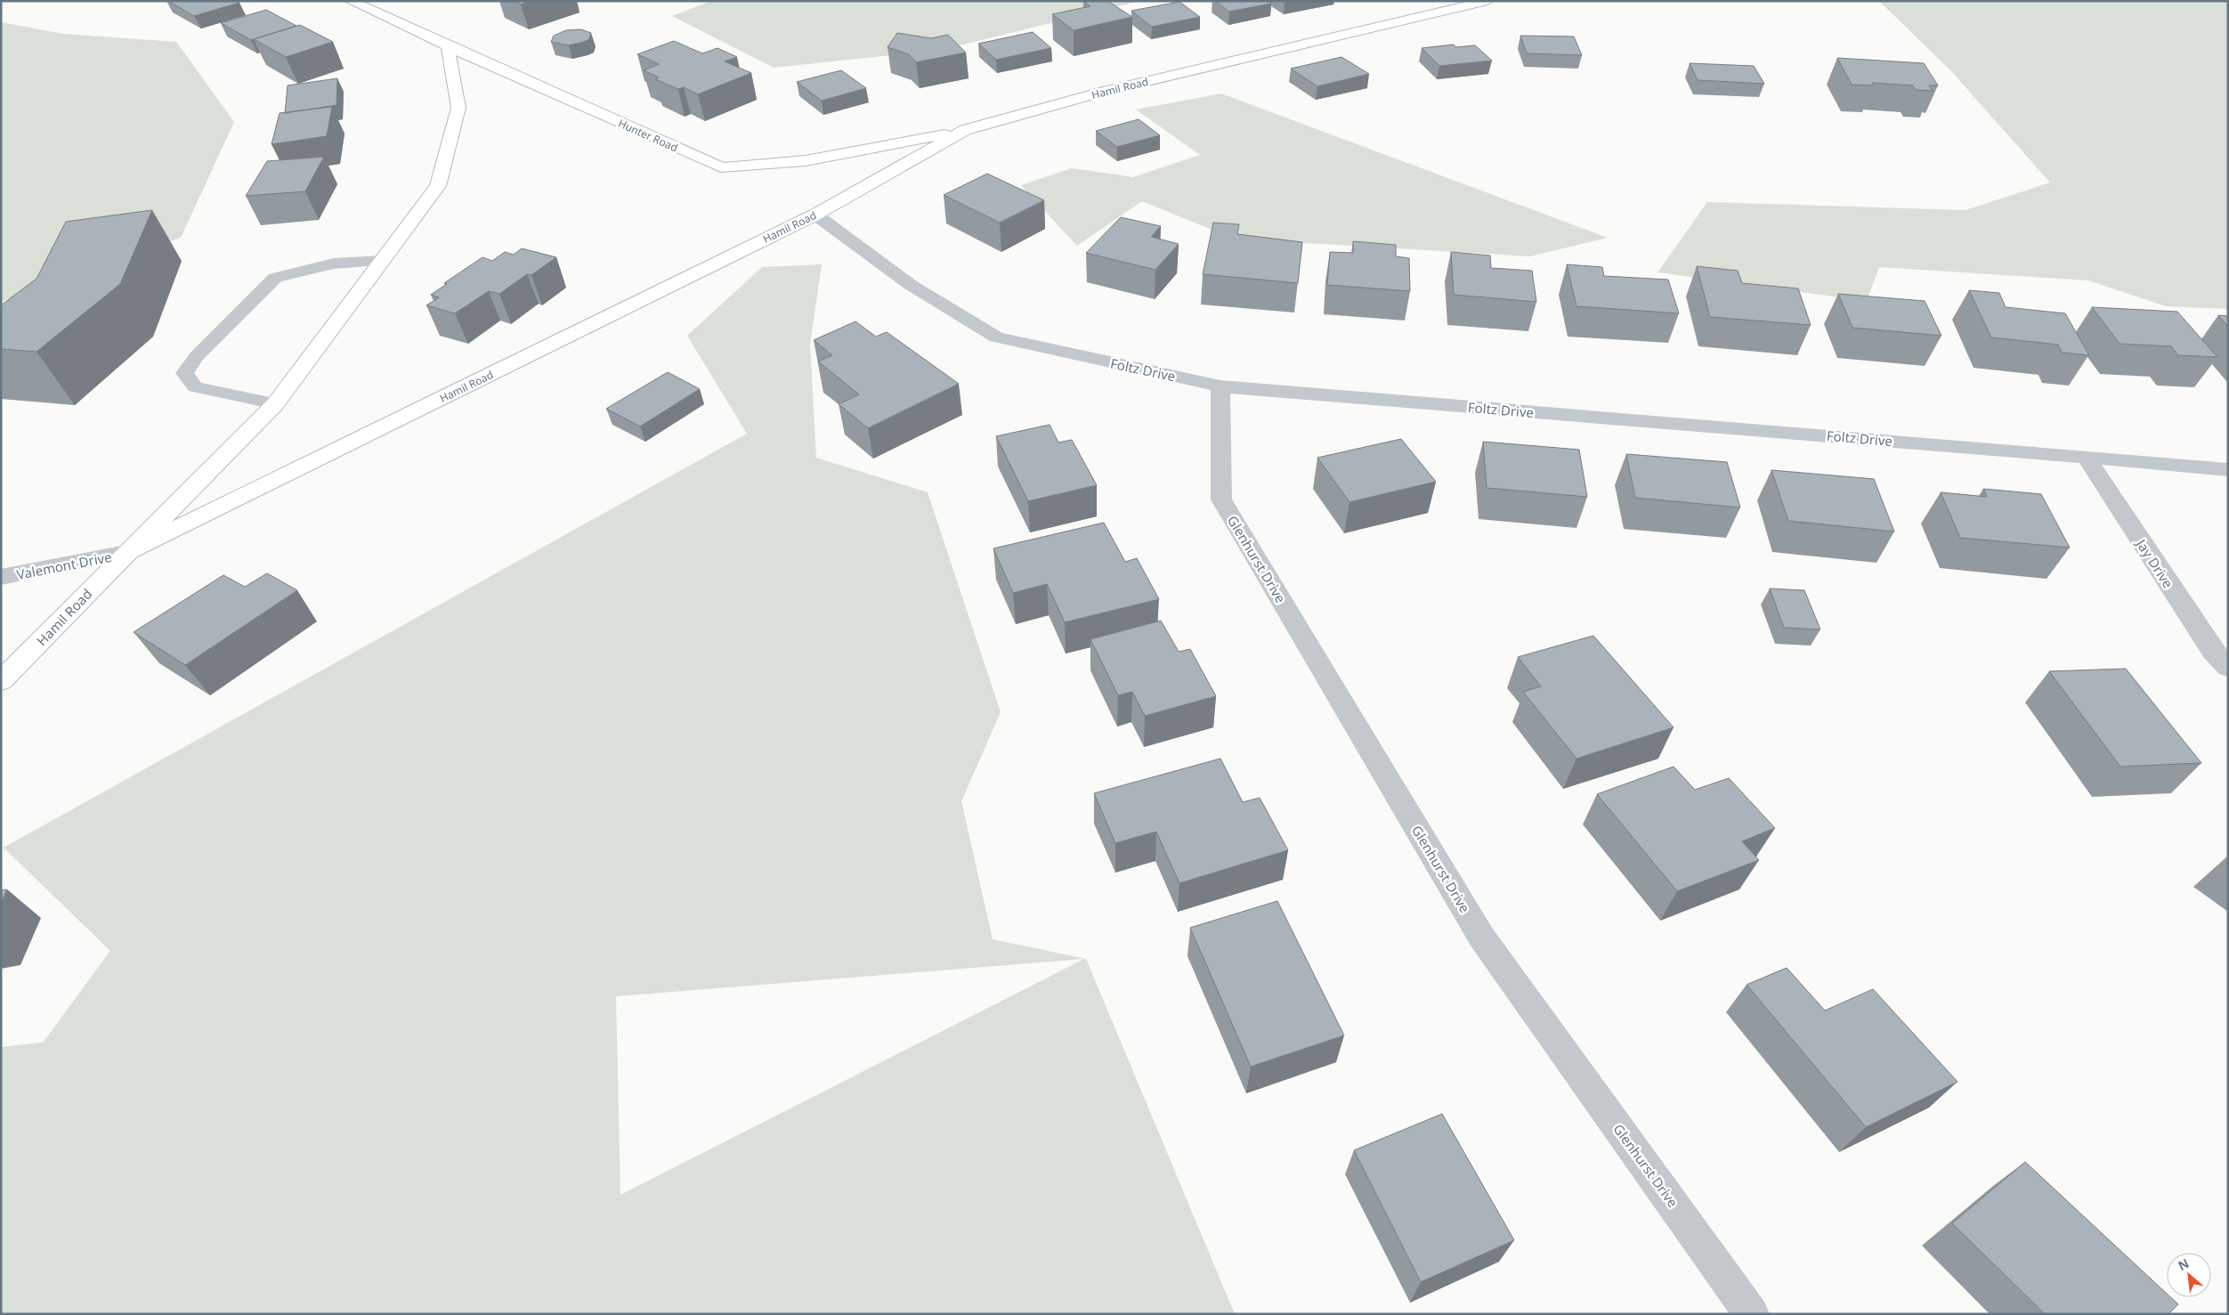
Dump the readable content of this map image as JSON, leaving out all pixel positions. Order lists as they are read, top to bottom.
{
  "streets": {
    "street": [
      "Hamil Road",
      "Hunter Road",
      "Foltz Drive",
      "Glenhurst Drive",
      "Jay Drive",
      "Valemont Drive"
    ]
  },
  "crossings": [
    ["Hamil Road", "Hunter Road"],
    ["Hamil Road", "Foltz Drive"],
    ["Hamil Road", "Valemont Drive"],
    ["Foltz Drive", "Glenhurst Drive"],
    ["Foltz Drive", "Jay Drive"]
  ],
  "north": "top left"
}
